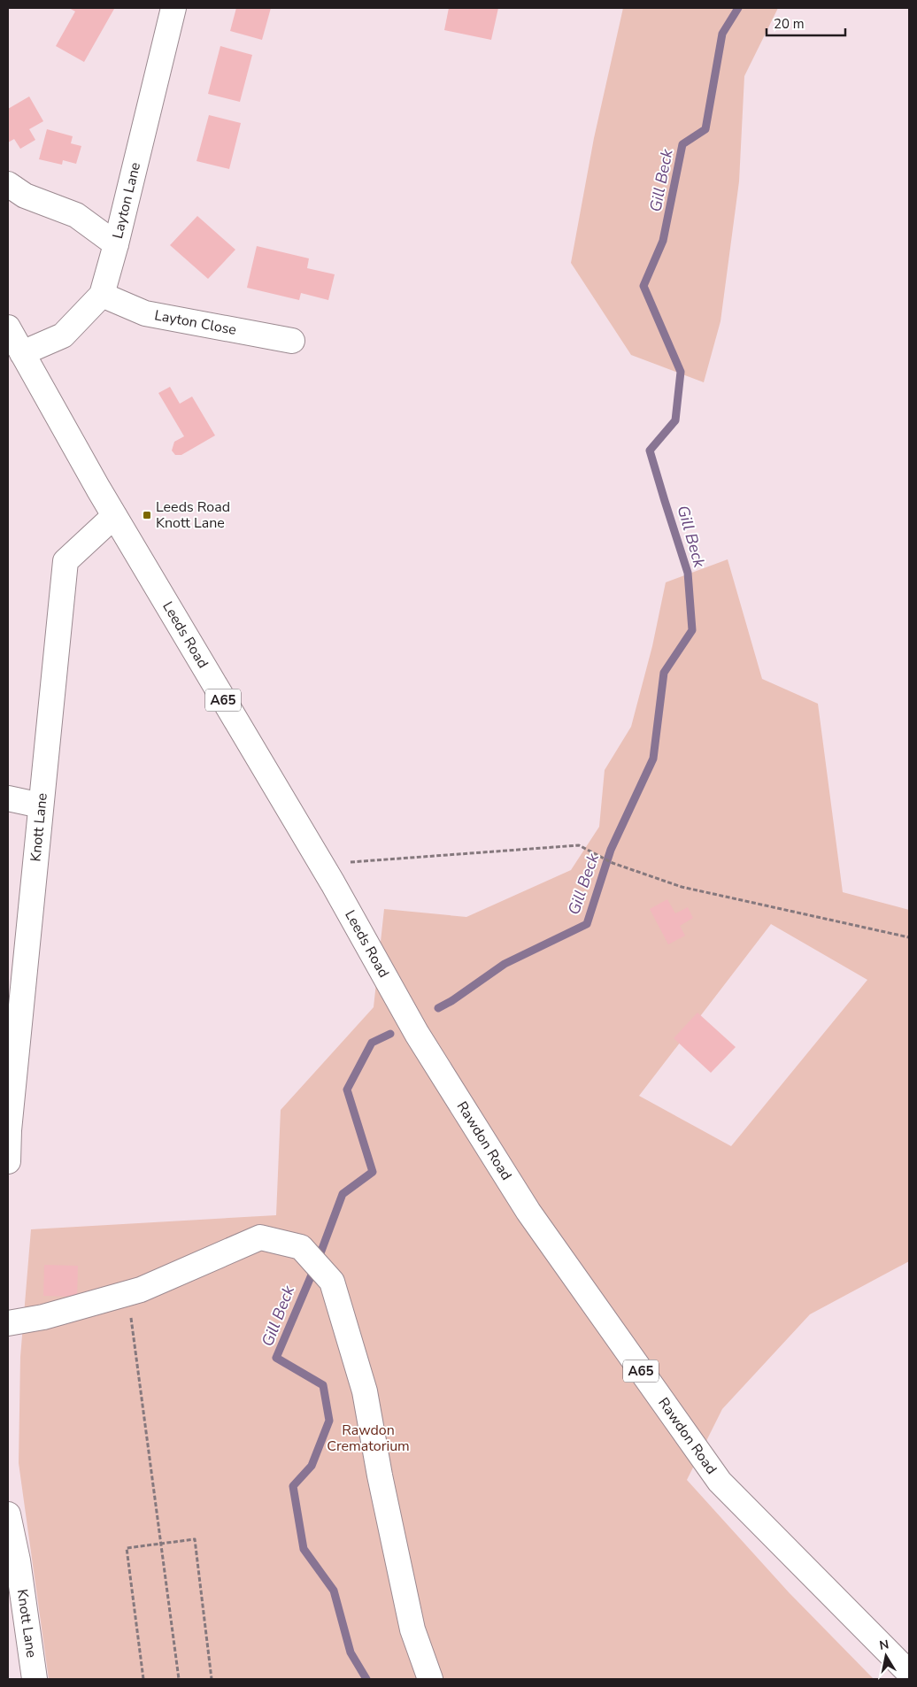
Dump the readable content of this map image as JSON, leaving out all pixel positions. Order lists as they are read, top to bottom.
{
  "streets": {
    "main road": [
      "Layton Lane",
      "Layton Close",
      "Leeds Road",
      "A65",
      "Knott Lane",
      "Rawdon Road"
    ]
  },
  "crossings": [
    ["Layton Lane", "Layton Close"],
    ["Layton Lane", "Leeds Road"],
    ["Leeds Road", "Knott Lane"],
    ["Leeds Road", "Rawdon Road"]
  ],
  "water": ["Gill Beck"],
  "parks": ["Rawdon Crematorium"],
  "places": {
    "transit": ["Leeds Road Knott Lane"]
  },
  "scale_bar": "20 m",
  "north": "top"
}
